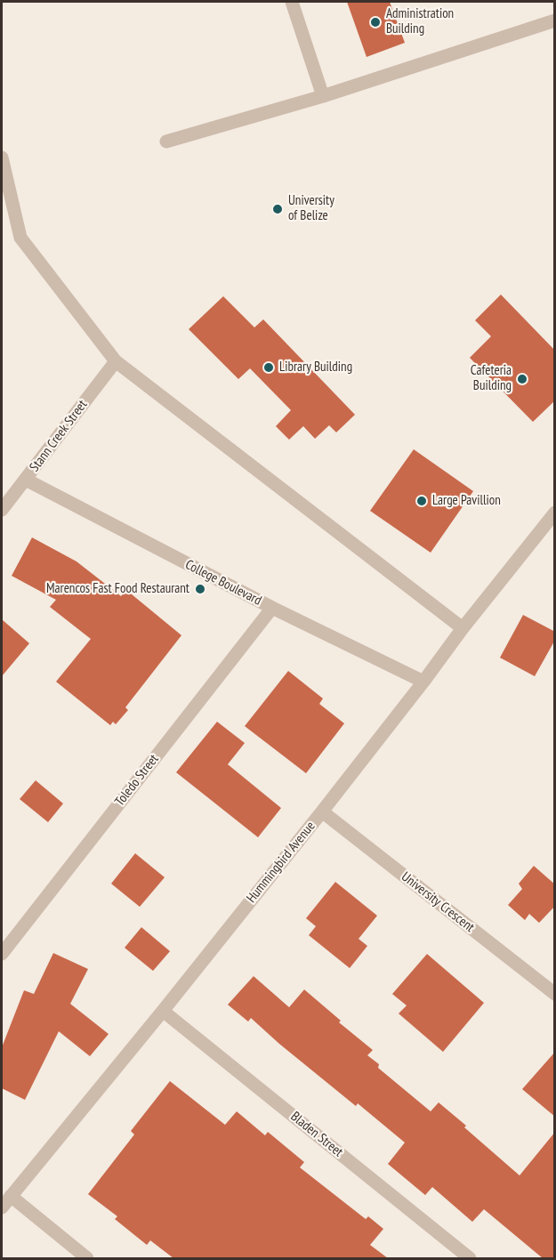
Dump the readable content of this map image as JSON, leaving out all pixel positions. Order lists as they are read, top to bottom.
{
  "streets": {
    "street": [
      "Stann Creek Street",
      "College Boulevard",
      "Toledo Street",
      "Hummingbird Avenue",
      "University Crescent",
      "Bladen Street"
    ]
  },
  "crossings": [
    ["Stann Creek Street", "College Boulevard"],
    ["College Boulevard", "Toledo Street"],
    ["College Boulevard", "Hummingbird Avenue"],
    ["Hummingbird Avenue", "University Crescent"],
    ["Hummingbird Avenue", "Bladen Street"]
  ],
  "places": [
    "Administration Building",
    "University of Belize",
    "Library Building",
    "Cafeteria Building",
    "Large Pavillion",
    "Marencos Fast Food Restaurant"
  ]
}
